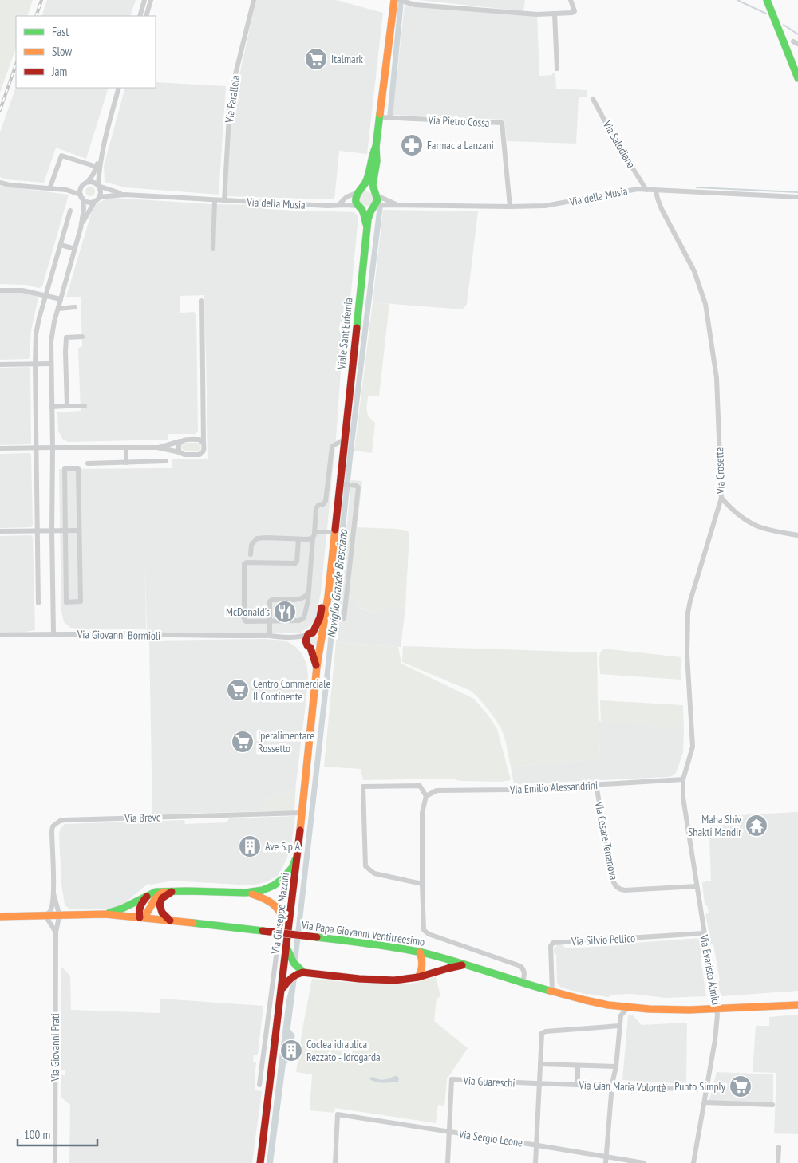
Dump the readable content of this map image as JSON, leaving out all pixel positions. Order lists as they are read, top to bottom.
{
  "streets": {
    "street": [
      "Via Parallela",
      "Via Pietro Cossa",
      "Via Salodiana",
      "Via della Musia",
      "Viale Sant'Eufemia",
      "Via Crosette",
      "Via Giovanni Bormioli",
      "Via Emilio Alessandrini",
      "Via Breve",
      "Via Cesare Terranova",
      "Via Giuseppe Mazzini",
      "Via Papa Giovanni Ventitreesimo",
      "Via Silvio Pellico",
      "Via Evaristo Almici",
      "Via Giovanni Prati",
      "Via Guareschi",
      "Via Gian Maria Volontè",
      "Via Sergio Leone"
    ]
  },
  "crossings": [
    ["Via Parallela", "Via della Musia"],
    ["Via Pietro Cossa", "Via della Musia"],
    ["Via Pietro Cossa", "Viale Sant'Eufemia"],
    ["Via Salodiana", "Via della Musia"],
    ["Via della Musia", "Viale Sant'Eufemia"],
    ["Via della Musia", "Via Crosette"],
    ["Viale Sant'Eufemia", "Via Giuseppe Mazzini"],
    ["Via Crosette", "Via Emilio Alessandrini"],
    ["Via Crosette", "Via Evaristo Almici"],
    ["Via Emilio Alessandrini", "Via Cesare Terranova"],
    ["Via Emilio Alessandrini", "Via Evaristo Almici"],
    ["Via Breve", "Via Giuseppe Mazzini"],
    ["Via Cesare Terranova", "Via Evaristo Almici"],
    ["Via Papa Giovanni Ventitreesimo", "Via Silvio Pellico"],
    ["Via Papa Giovanni Ventitreesimo", "Via Evaristo Almici"],
    ["Via Papa Giovanni Ventitreesimo", "Via Giovanni Prati"],
    ["Via Silvio Pellico", "Via Evaristo Almici"],
    ["Via Evaristo Almici", "Via Gian Maria Volontè"],
    ["Via Guareschi", "Via Gian Maria Volontè"],
    ["Via Guareschi", "Via Sergio Leone"]
  ],
  "water": ["Naviglio Grande Bresciano"],
  "places": {
    "supermarket": [
      "Italmark",
      "Centro Commerciale Il Continente",
      "Iperalimentare Rossetto",
      "Punto Simply"
    ],
    "pharmacy": ["Farmacia Lanzani"],
    "restaurant": ["McDonald's"],
    "temple": ["Maha Shiv Shakti Mandir"],
    "building": ["Ave S.p.A.", "Coclea idraulica Rezzato - Idrogarda"]
  },
  "legend": ["Fast", "Slow", "Jam"],
  "scale_bar": "100 m"
}
